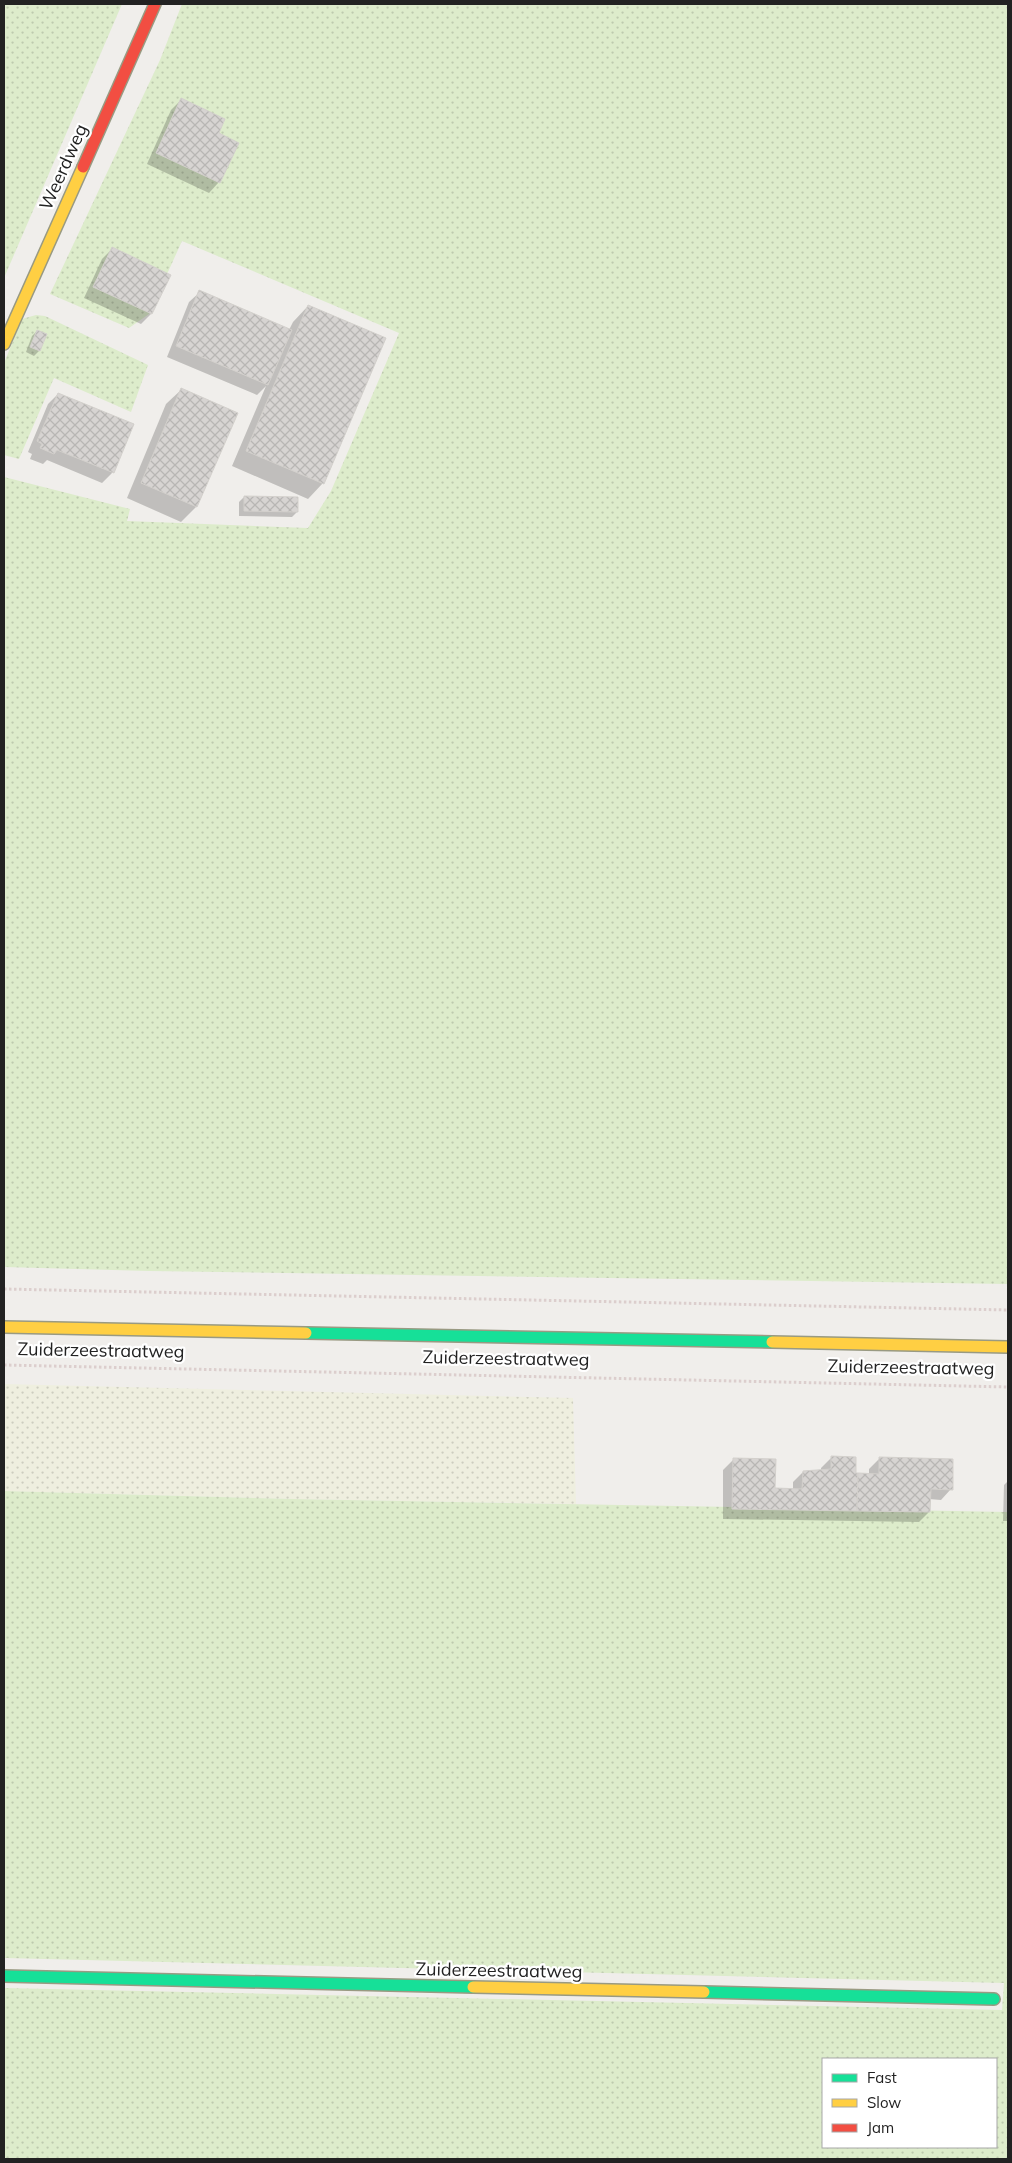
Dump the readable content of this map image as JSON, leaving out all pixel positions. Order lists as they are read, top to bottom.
{
  "streets": {
    "street": ["Weerdweg", "Zuiderzeestraatweg"]
  },
  "legend": ["Fast", "Slow", "Jam"]
}
